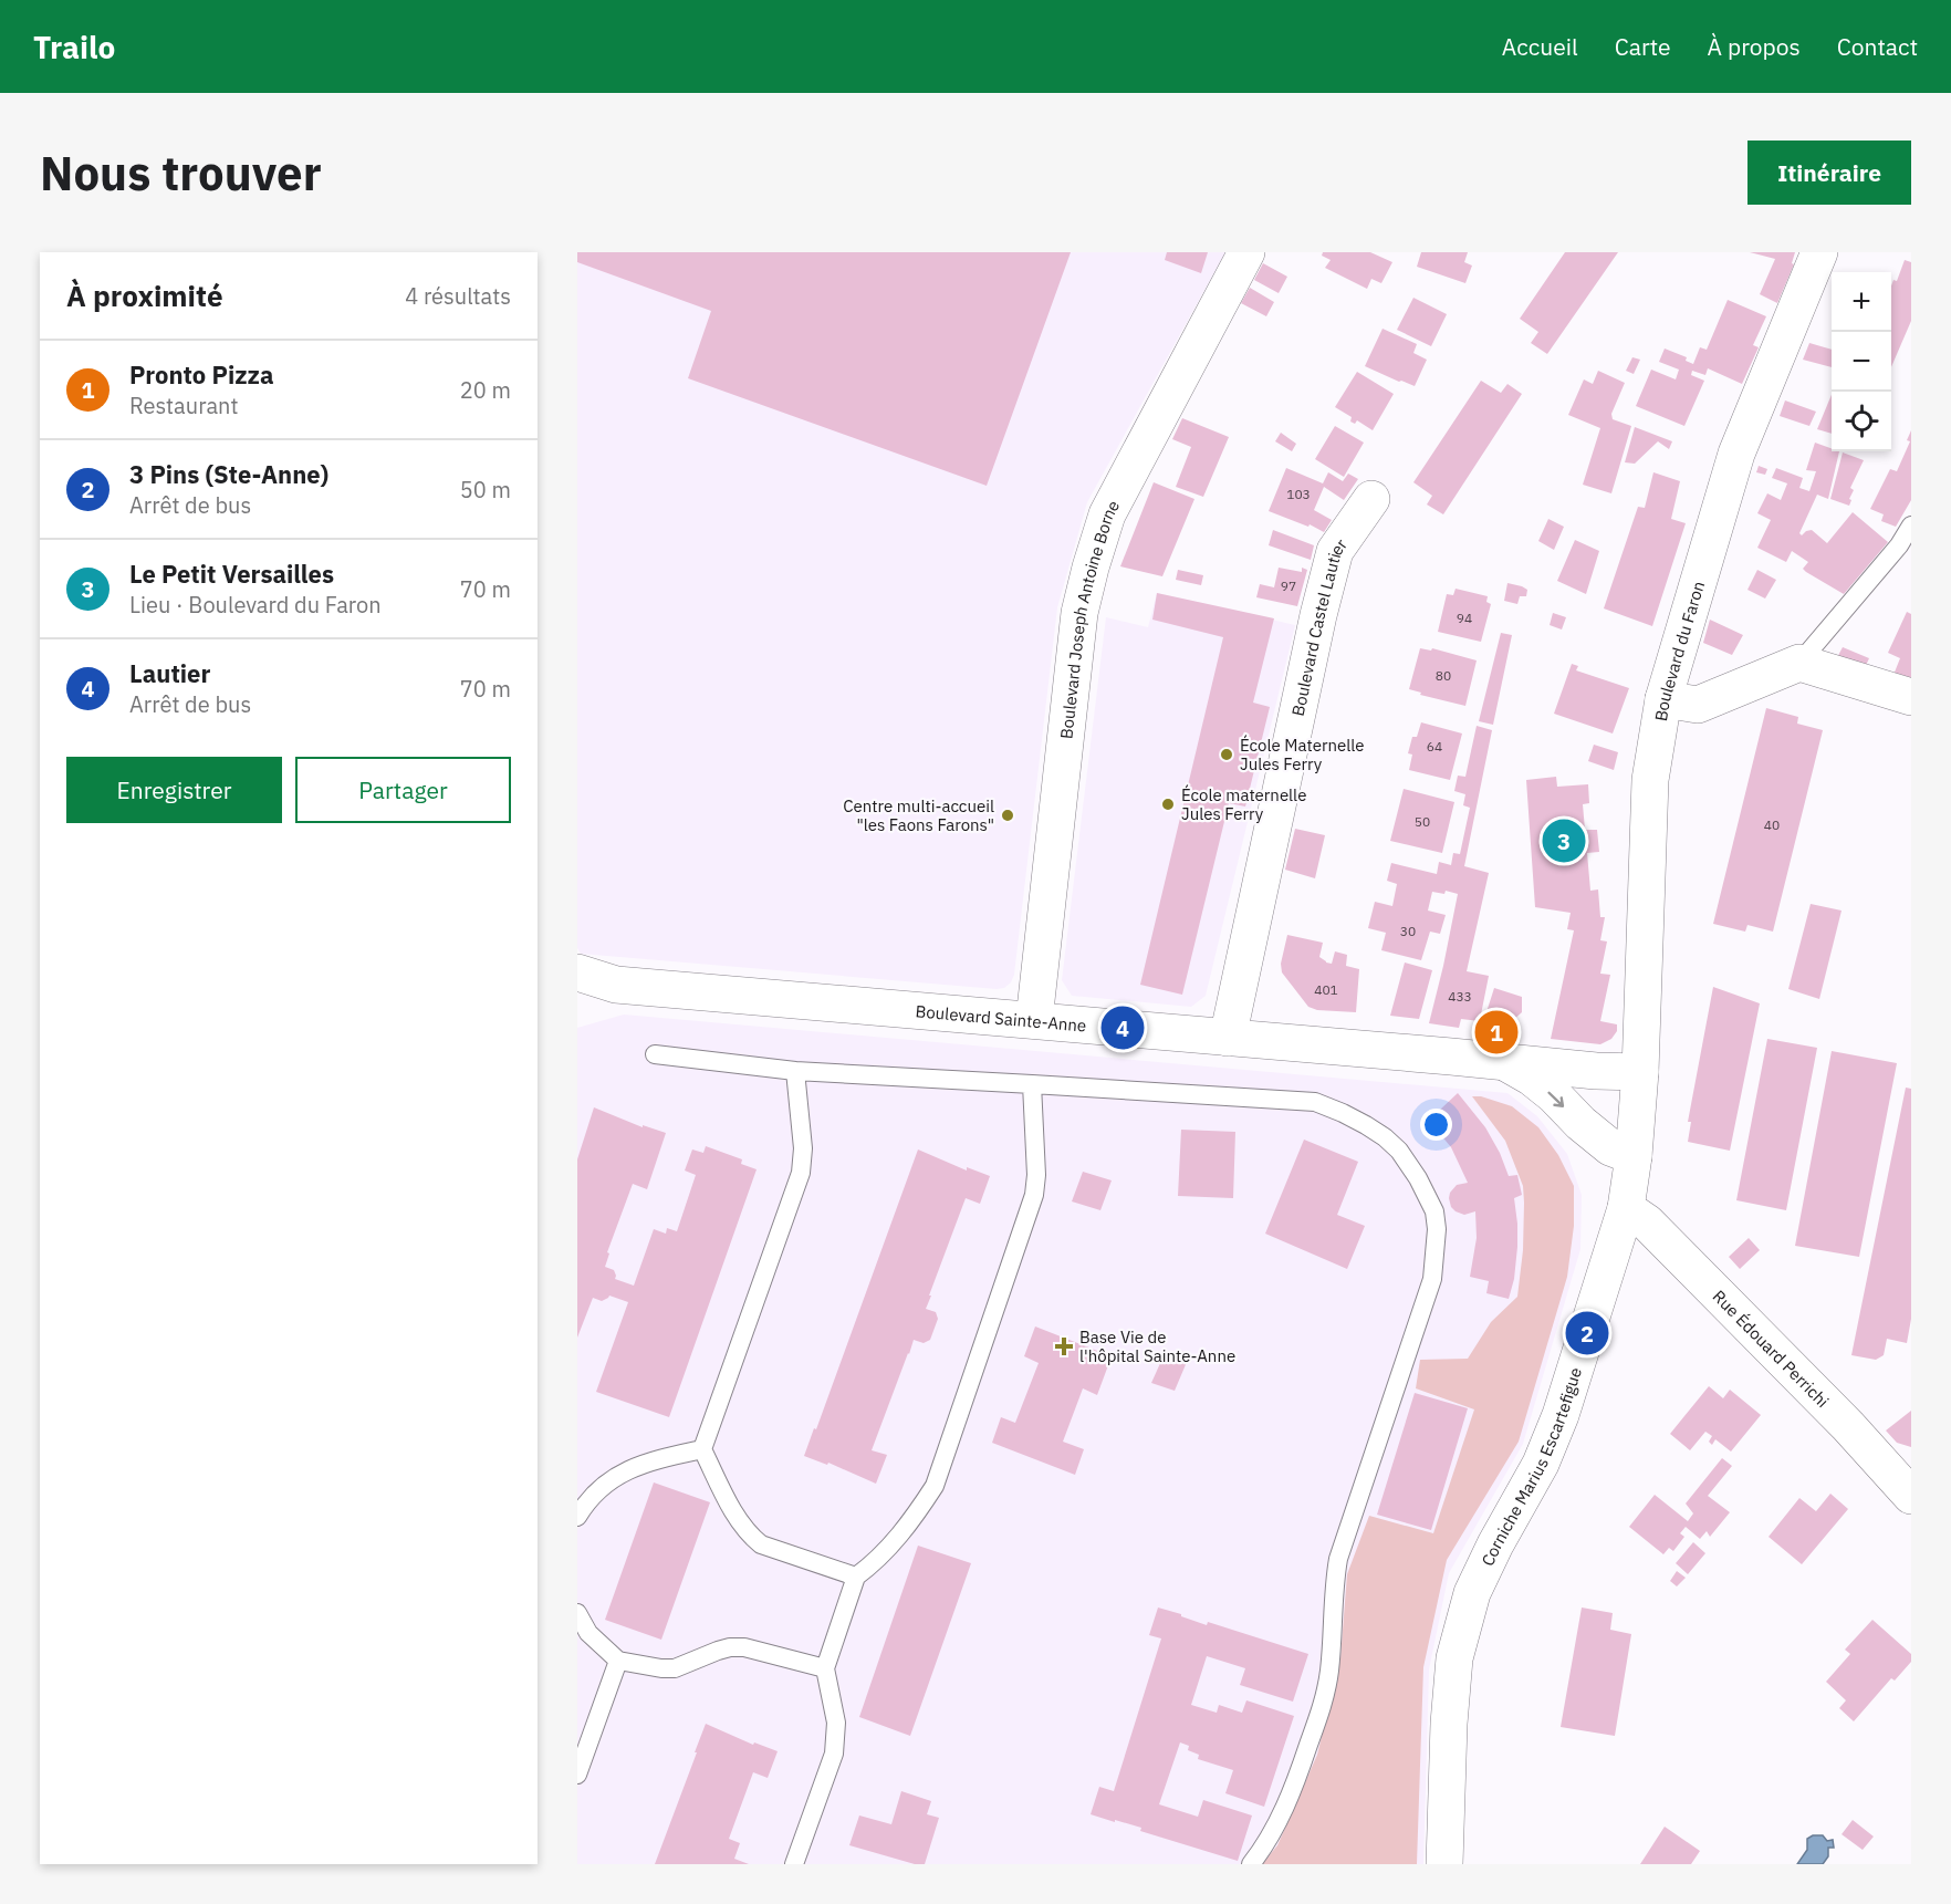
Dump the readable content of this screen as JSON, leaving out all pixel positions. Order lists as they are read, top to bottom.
{
  "streets": {
    "street": [
      "Boulevard Joseph Antoine Borne",
      "Boulevard Castel Lautier",
      "Boulevard du Faron",
      "Boulevard Sainte-Anne",
      "Rue Édouard Perrichi",
      "Corniche Marius Escartefigue"
    ]
  },
  "crossings": [
    ["Boulevard Joseph Antoine Borne", "Boulevard Sainte-Anne"],
    ["Boulevard Castel Lautier", "Boulevard Sainte-Anne"],
    ["Boulevard du Faron", "Boulevard Sainte-Anne"],
    ["Boulevard du Faron", "Corniche Marius Escartefigue"],
    ["Boulevard Sainte-Anne", "Corniche Marius Escartefigue"],
    ["Rue Édouard Perrichi", "Corniche Marius Escartefigue"]
  ],
  "places": {
    "other": ["École Maternelle Jules Ferry", "École maternelle Jules Ferry", "Centre multi-accueil \"les Faons Farons\""],
    "health": ["Base Vie de l'hôpital Sainte-Anne"]
  },
  "house_numbers": [
    "103",
    "97",
    "94",
    "80",
    "64",
    "50",
    "40",
    "30",
    "401",
    "433"
  ],
  "page": {
    "header": "Trailo",
    "nav": [
      "Accueil",
      "Carte",
      "À propos",
      "Contact"
    ],
    "buttons": [
      "Itinéraire",
      ["Enregistrer", "Partager"]
    ],
    "title": "Nous trouver",
    "heading": ["À proximité", "4 résultats"],
    "map_buttons": ["+", "−"],
    "list": [
      {
        "mark": "1",
        "name": "Pronto Pizza",
        "note": "Restaurant",
        "value": "20 m"
      },
      {
        "mark": "2",
        "name": "3 Pins (Ste-Anne)",
        "note": "Arrêt de bus",
        "value": "50 m"
      },
      {
        "mark": "3",
        "name": "Le Petit Versailles",
        "note": "Lieu · Boulevard du Faron",
        "value": "70 m"
      },
      {
        "mark": "4",
        "name": "Lautier",
        "note": "Arrêt de bus",
        "value": "70 m"
      }
    ],
    "pins": [
      "3",
      "4",
      "1",
      "2"
    ]
  }
}
